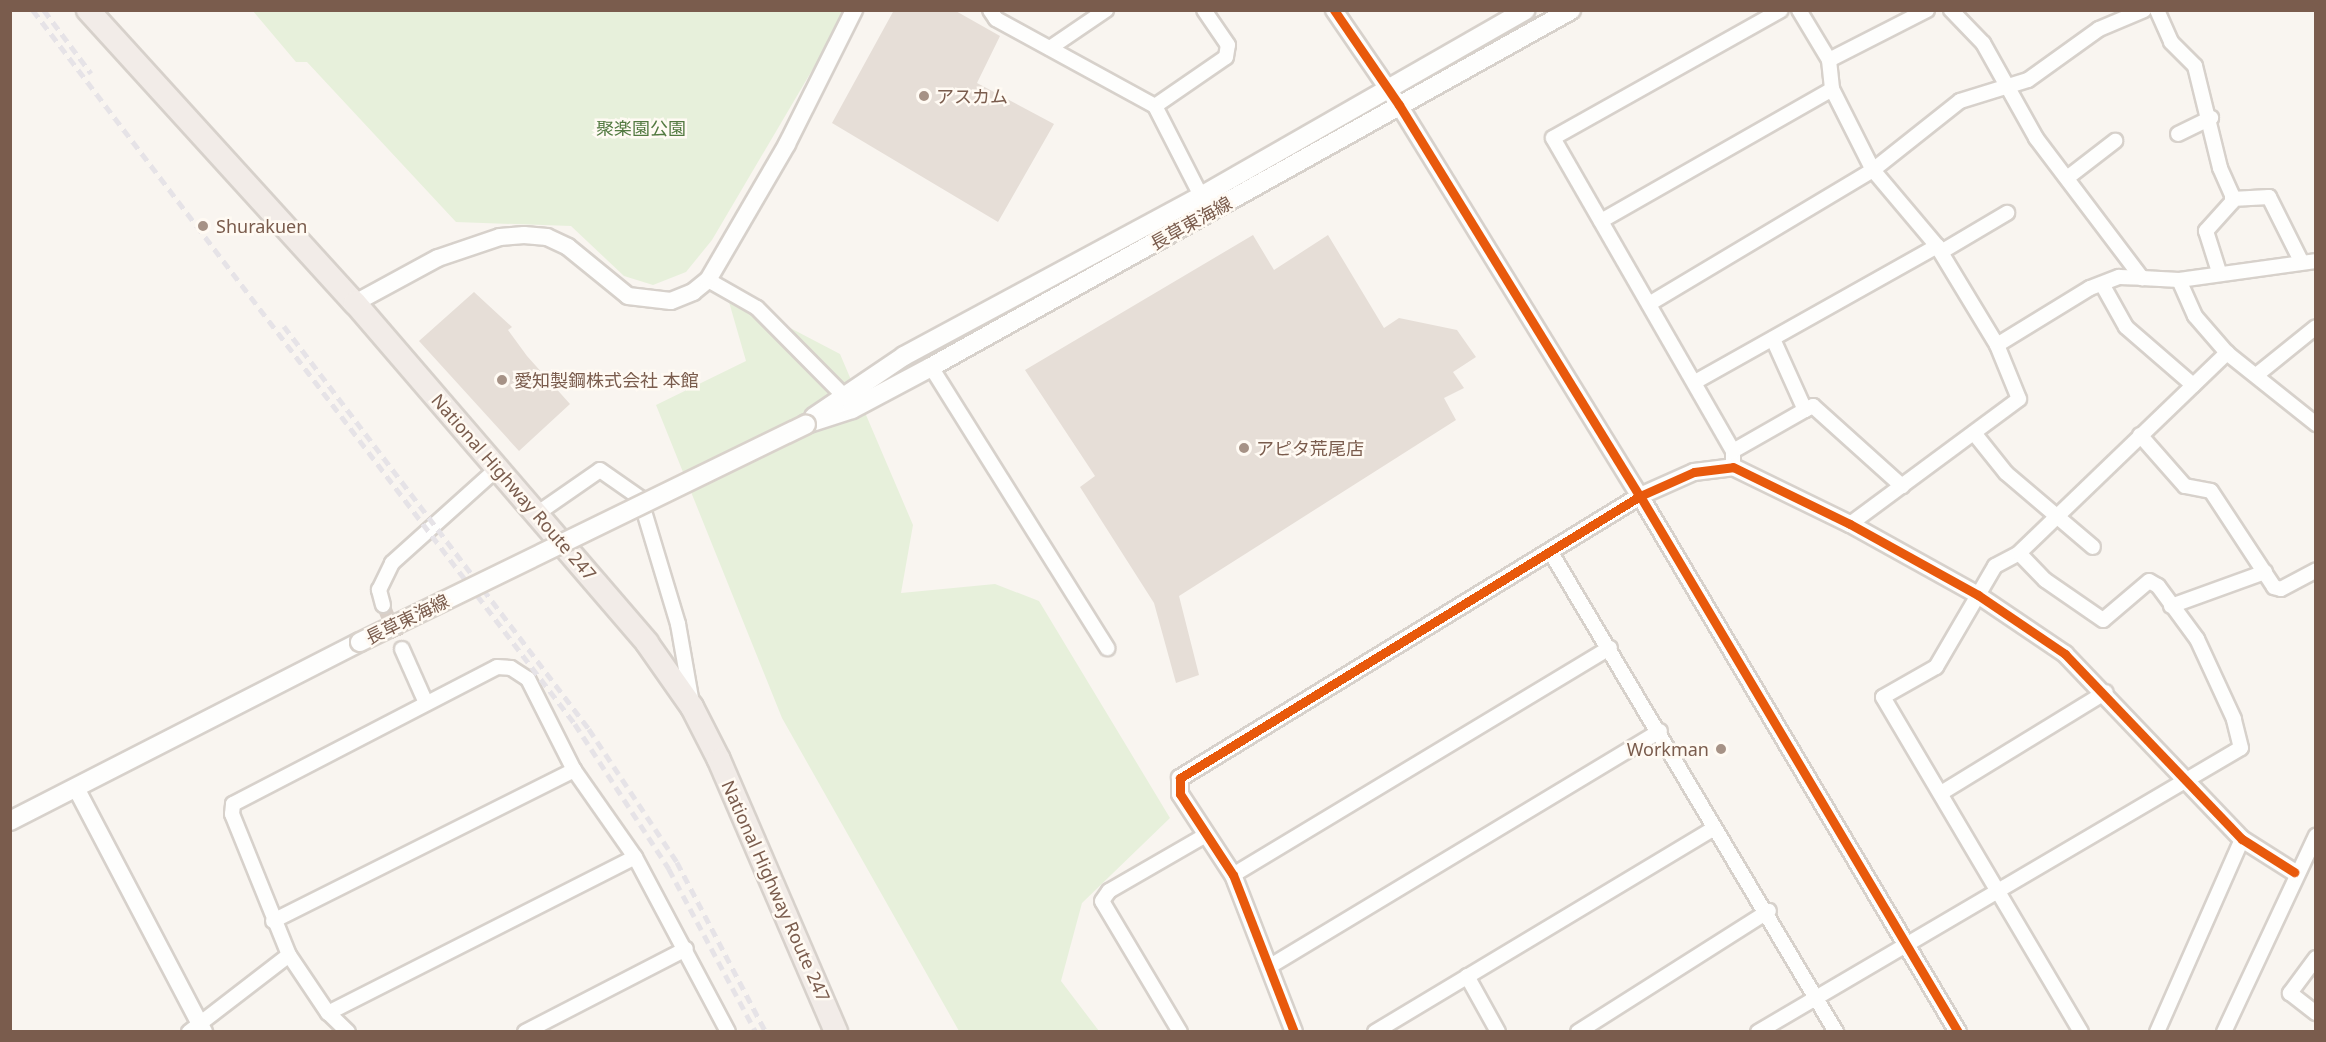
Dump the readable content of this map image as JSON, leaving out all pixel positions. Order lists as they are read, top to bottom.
{
  "streets": {
    "highway": ["National Highway Route 247"],
    "main road": ["長草東海線"]
  },
  "parks": ["聚楽園公園"],
  "places": [
    "アスカム",
    "Shurakuen",
    "愛知製鋼株式会社 本館",
    "アピタ荒尾店",
    "Workman"
  ]
}
